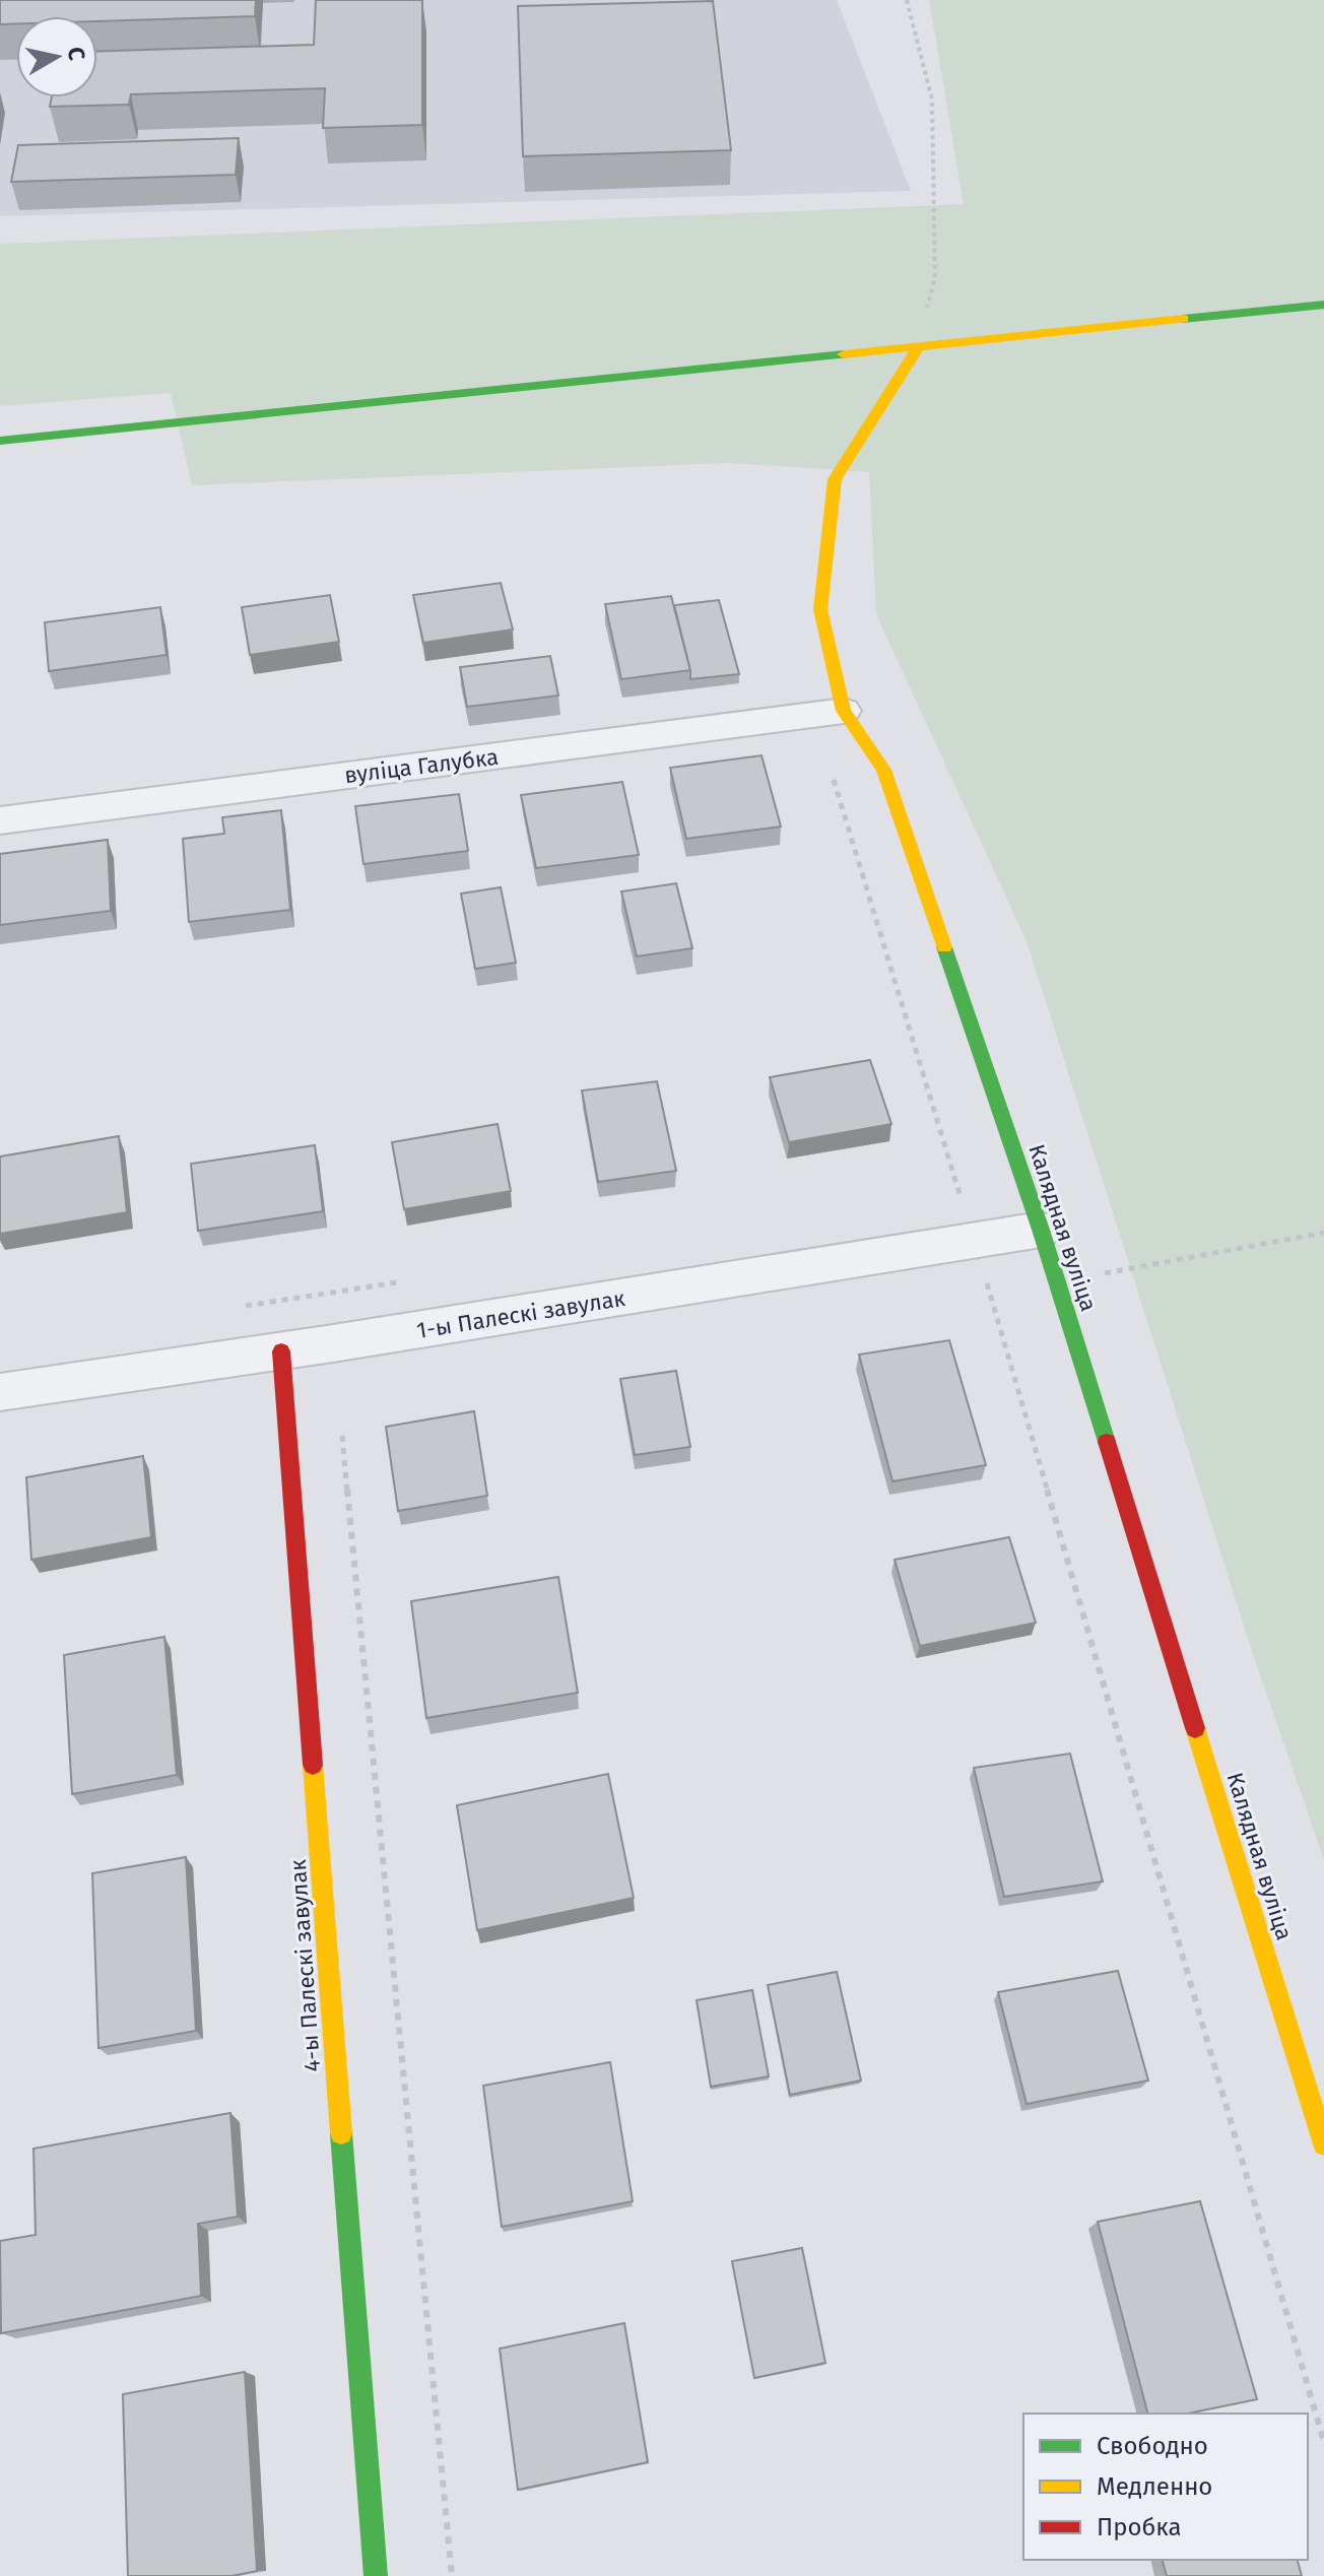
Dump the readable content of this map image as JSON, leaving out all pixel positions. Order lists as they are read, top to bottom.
{
  "streets": {
    "street": [
      "вуліца Галубка",
      "Калядная вуліца",
      "1-ы Палескі завулак",
      "4-ы Палескі завулак"
    ]
  },
  "crossings": [
    ["вуліца Галубка", "Калядная вуліца"],
    ["Калядная вуліца", "1-ы Палескі завулак"],
    ["1-ы Палескі завулак", "4-ы Палескі завулак"]
  ],
  "legend": ["Свободно", "Медленно", "Пробка"],
  "north": "right"
}
